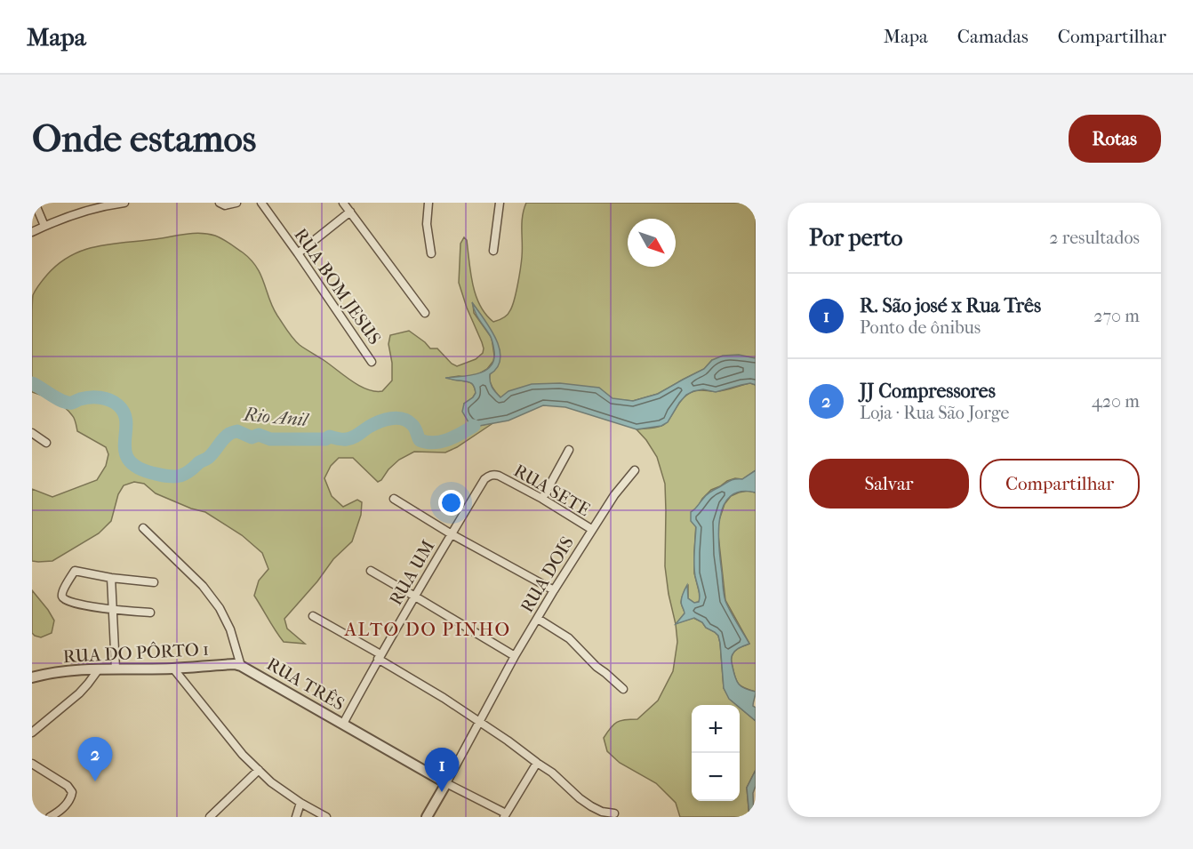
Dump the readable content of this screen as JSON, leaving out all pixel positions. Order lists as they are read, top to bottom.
{
  "streets": {
    "street": [
      "RUA BOM JESUS",
      "RUA SETE",
      "RUA UM",
      "RUA DOIS",
      "RUA DO PÔRTO 1",
      "RUA TRÊS"
    ]
  },
  "crossings": [
    ["RUA SETE", "RUA UM"],
    ["RUA SETE", "RUA DOIS"],
    ["RUA UM", "RUA TRÊS"],
    ["RUA DOIS", "RUA TRÊS"],
    ["RUA DO PÔRTO 1", "RUA TRÊS"]
  ],
  "districts": ["ALTO DO PINHO"],
  "water": ["Rio Anil"],
  "north": "bottom right",
  "page": {
    "header": "Mapa",
    "nav": ["Mapa", "Camadas", "Compartilhar"],
    "buttons": [
      "Rotas",
      ["Salvar", "Compartilhar"]
    ],
    "title": "Onde estamos",
    "heading": ["Por perto", "2 resultados"],
    "list": [
      {
        "mark": "1",
        "name": "R. São josé x Rua Três",
        "note": "Ponto de ônibus",
        "value": "270 m"
      },
      {
        "mark": "2",
        "name": "JJ Compressores",
        "note": "Loja · Rua São Jorge",
        "value": "420 m"
      }
    ],
    "map_buttons": ["+", "−"],
    "pins": ["2", "1"]
  }
}
